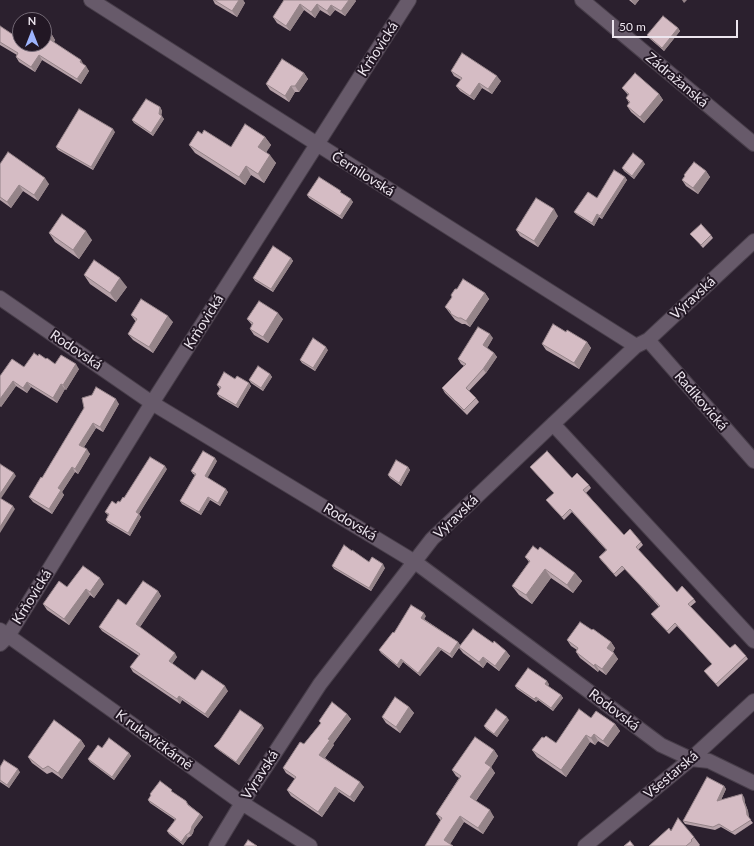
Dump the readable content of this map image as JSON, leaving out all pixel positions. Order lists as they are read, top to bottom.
{
  "streets": {
    "street": [
      "Krňovická",
      "Zádražanská",
      "Černilovská",
      "Výravská",
      "Rodovská",
      "Radíkovická",
      "K rukavičkárně",
      "Všestarská"
    ]
  },
  "crossings": [
    ["Krňovická", "Černilovská"],
    ["Krňovická", "Rodovská"],
    ["Krňovická", "K rukavičkárně"],
    ["Černilovská", "Výravská"],
    ["Černilovská", "Radíkovická"],
    ["Výravská", "Rodovská"],
    ["Výravská", "Radíkovická"],
    ["Výravská", "K rukavičkárně"],
    ["Rodovská", "Všestarská"]
  ],
  "scale_bar": "50 m",
  "north": "top"
}
